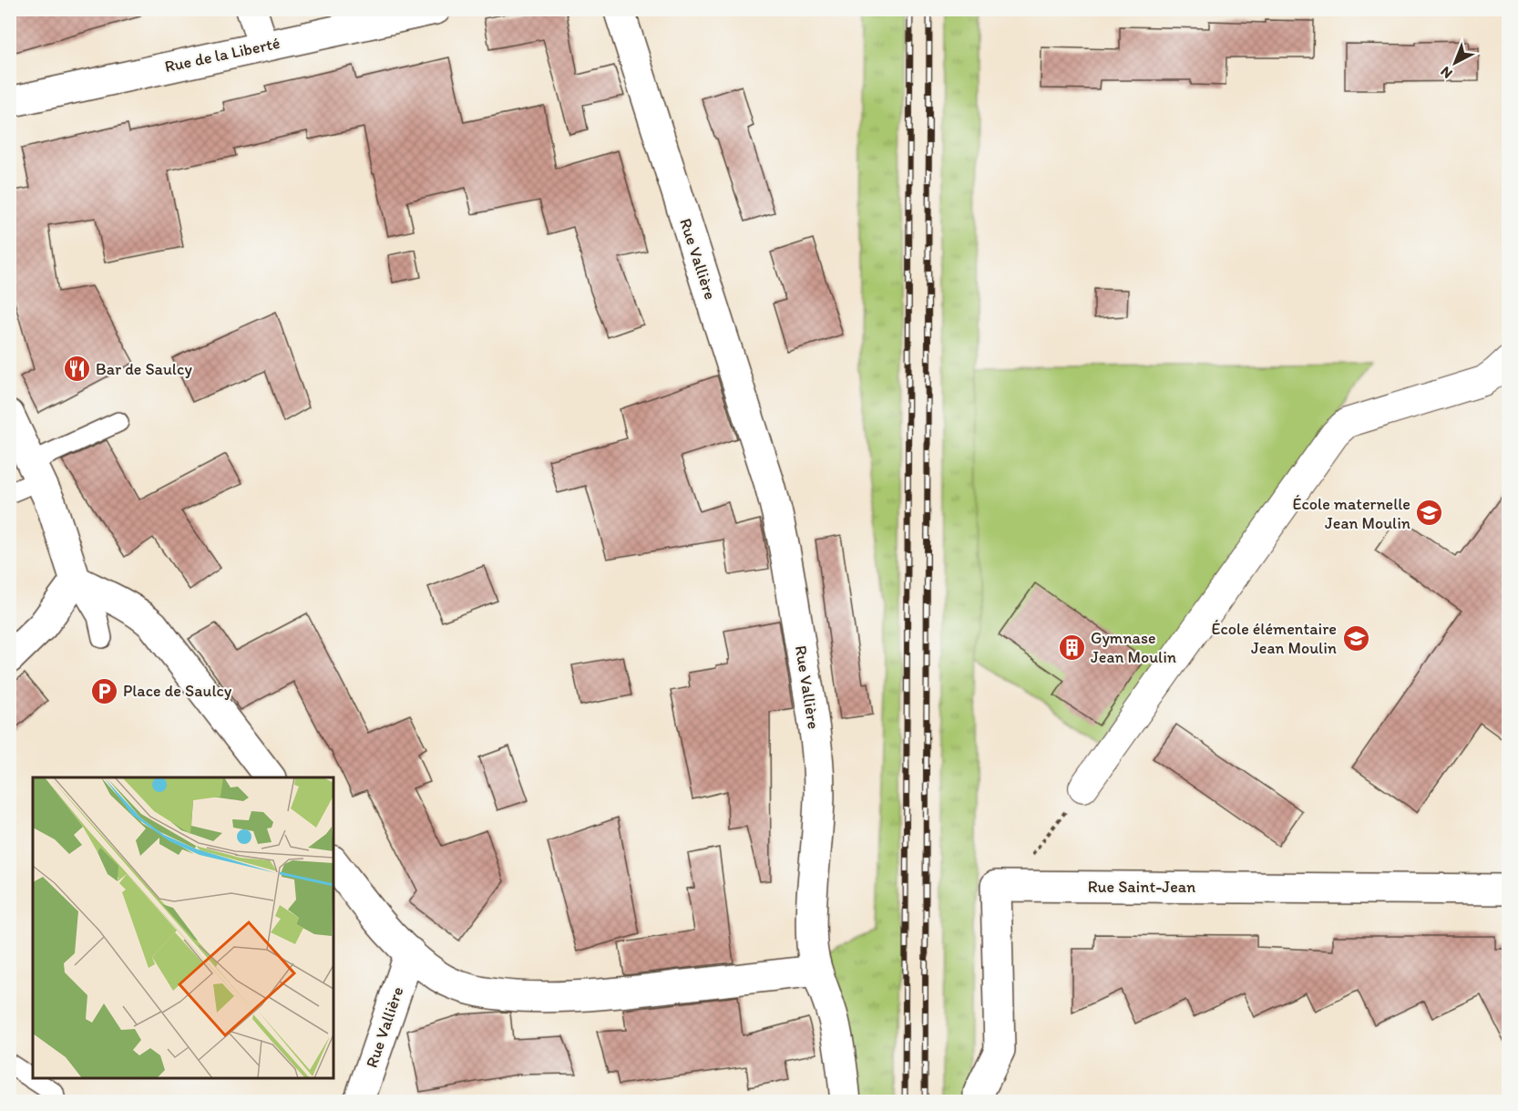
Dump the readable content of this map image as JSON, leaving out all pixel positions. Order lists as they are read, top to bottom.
{
  "streets": {
    "street": ["Rue de la Liberté", "Rue Vallière", "Rue Saint-Jean"]
  },
  "places": {
    "restaurant": ["Bar de Saulcy"],
    "school or university": ["École maternelle Jean Moulin", "École élémentaire Jean Moulin"],
    "building": ["Gymnase Jean Moulin"],
    "parking": ["Place de Saulcy"]
  },
  "north": "bottom left"
}
